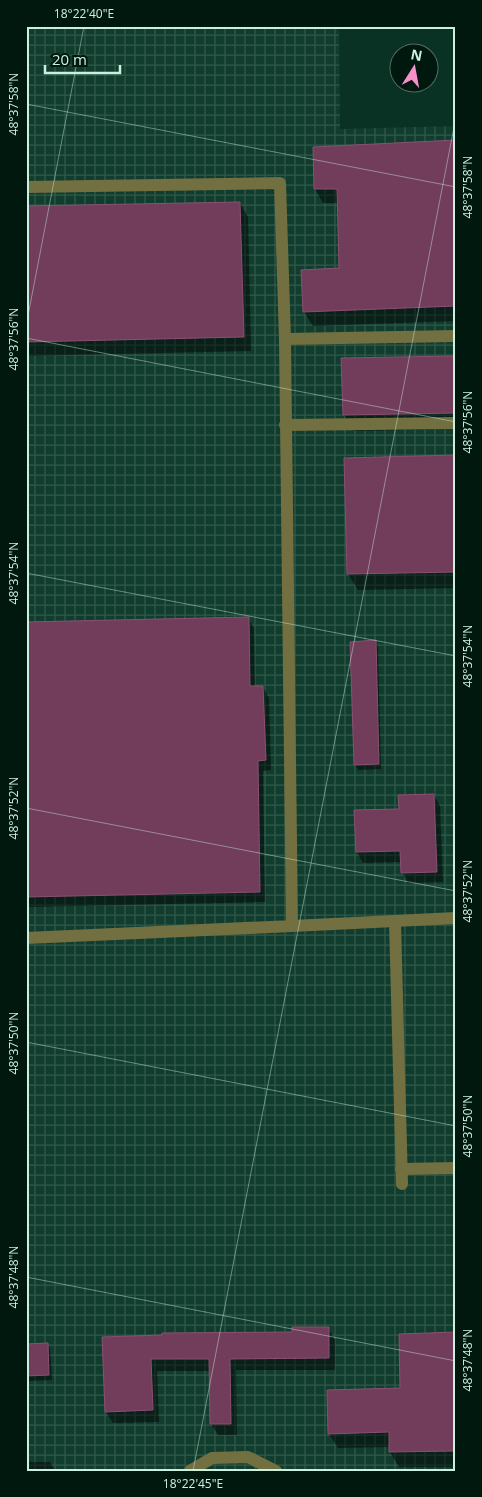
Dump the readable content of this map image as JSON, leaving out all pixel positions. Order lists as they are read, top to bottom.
{
  "scale_bar": "20 m",
  "north": "top",
  "coordinates": [
    "18°22'40\"E",
    "48°37'58\"N",
    "48°37'56\"N",
    "48°37'54\"N",
    "48°37'52\"N",
    "48°37'50\"N",
    "48°37'48\"N",
    "18°22'45\"E"
  ]
}
